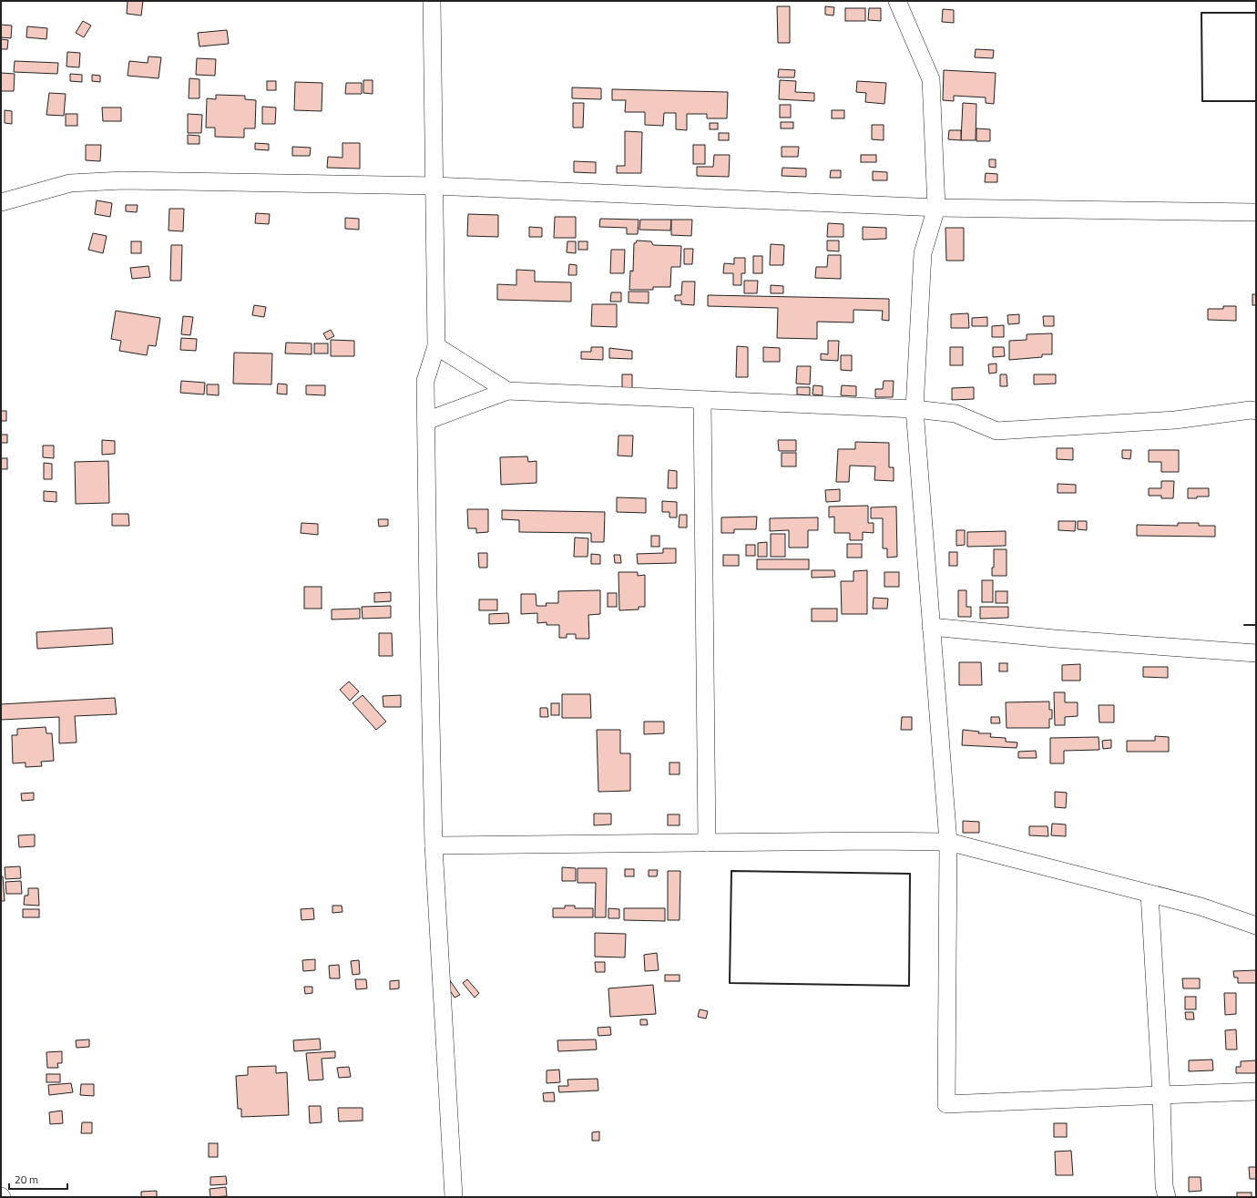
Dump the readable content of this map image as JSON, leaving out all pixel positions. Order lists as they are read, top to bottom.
{
  "scale_bar": "20 m"
}
